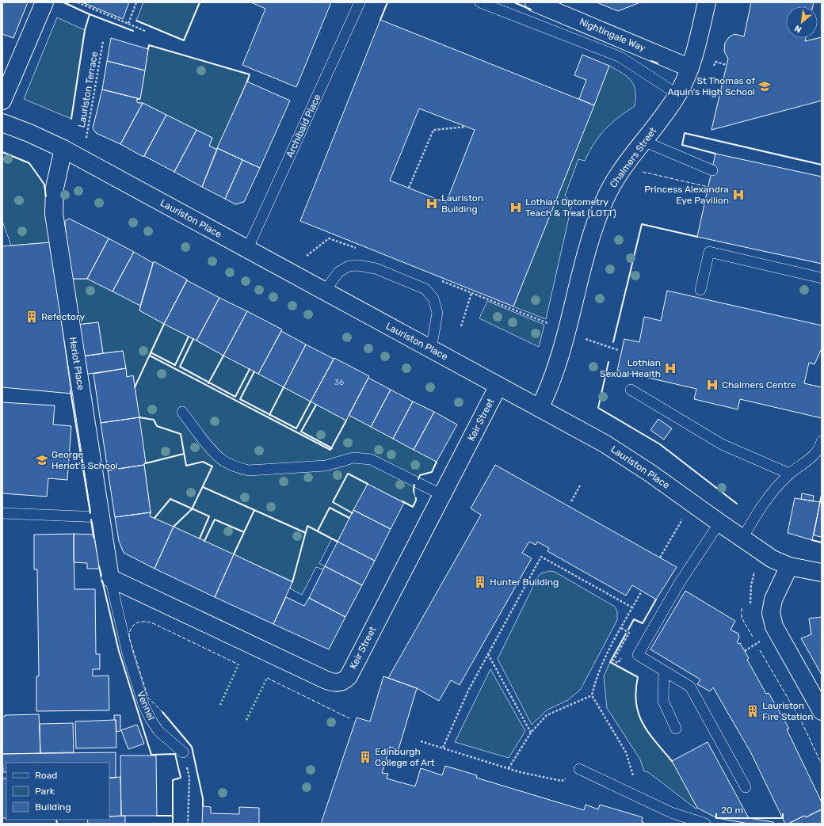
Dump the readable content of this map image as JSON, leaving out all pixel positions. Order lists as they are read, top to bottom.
{
  "streets": {
    "street": [
      "Nightingale Way",
      "Chalmers Street",
      "Lauriston Place",
      "Heriot Place",
      "Keir Street"
    ],
    "lane": ["Archibald Place", "Vennel"],
    "path": ["Lauriston Terrace"]
  },
  "crossings": [
    ["Nightingale Way", "Chalmers Street"],
    ["Archibald Place", "Lauriston Place"],
    ["Chalmers Street", "Lauriston Place"],
    ["Lauriston Place", "Heriot Place"],
    ["Lauriston Place", "Keir Street"],
    ["Heriot Place", "Keir Street"],
    ["Heriot Place", "Vennel"],
    ["Keir Street", "Vennel"]
  ],
  "places": {
    "school or university": ["St Thomas of Aquin's High School", "George Heriot's School"],
    "hospital": [
      "Princess Alexandra Eye Pavilion",
      "Lauriston Building",
      "Lothian Optometry Teach & Treat (LOTT)",
      "Lothian Sexual Health",
      "Chalmers Centre"
    ],
    "building": [
      "Refectory",
      "Hunter Building",
      "Lauriston Fire Station",
      "Edinburgh College of Art"
    ]
  },
  "house_numbers": ["36"],
  "legend": ["Road", "Park", "Building"],
  "scale_bar": "20 m",
  "north": "bottom left"
}
